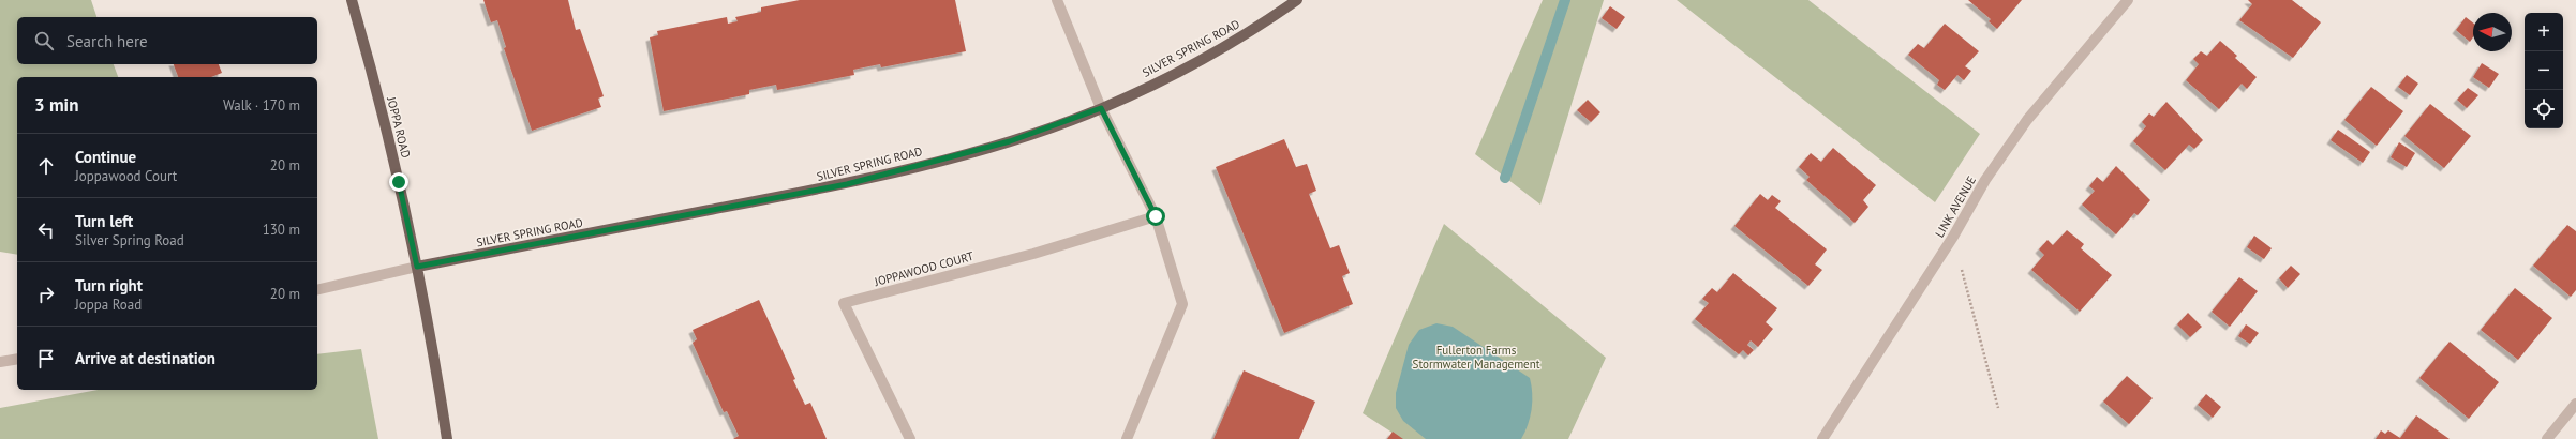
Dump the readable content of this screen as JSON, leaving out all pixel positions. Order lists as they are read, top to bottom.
{
  "streets": {
    "main road": ["SILVER SPRING ROAD", "JOPPA ROAD"],
    "street": ["LINK AVENUE", "JOPPAWOOD COURT"]
  },
  "crossings": [
    ["SILVER SPRING ROAD", "JOPPA ROAD"]
  ],
  "parks": ["Fullerton Farms Stormwater Management"],
  "north": "left",
  "page": {
    "map_buttons": ["+", "−"],
    "search": "Search here",
    "heading": ["3 min", "Walk · 170 m"],
    "list": [
      ["Continue", "Joppawood Court", "20 m"],
      ["Turn left", "Silver Spring Road", "130 m"],
      ["Turn right", "Joppa Road", "20 m"],
      "Arrive at destination"
    ]
  }
}
